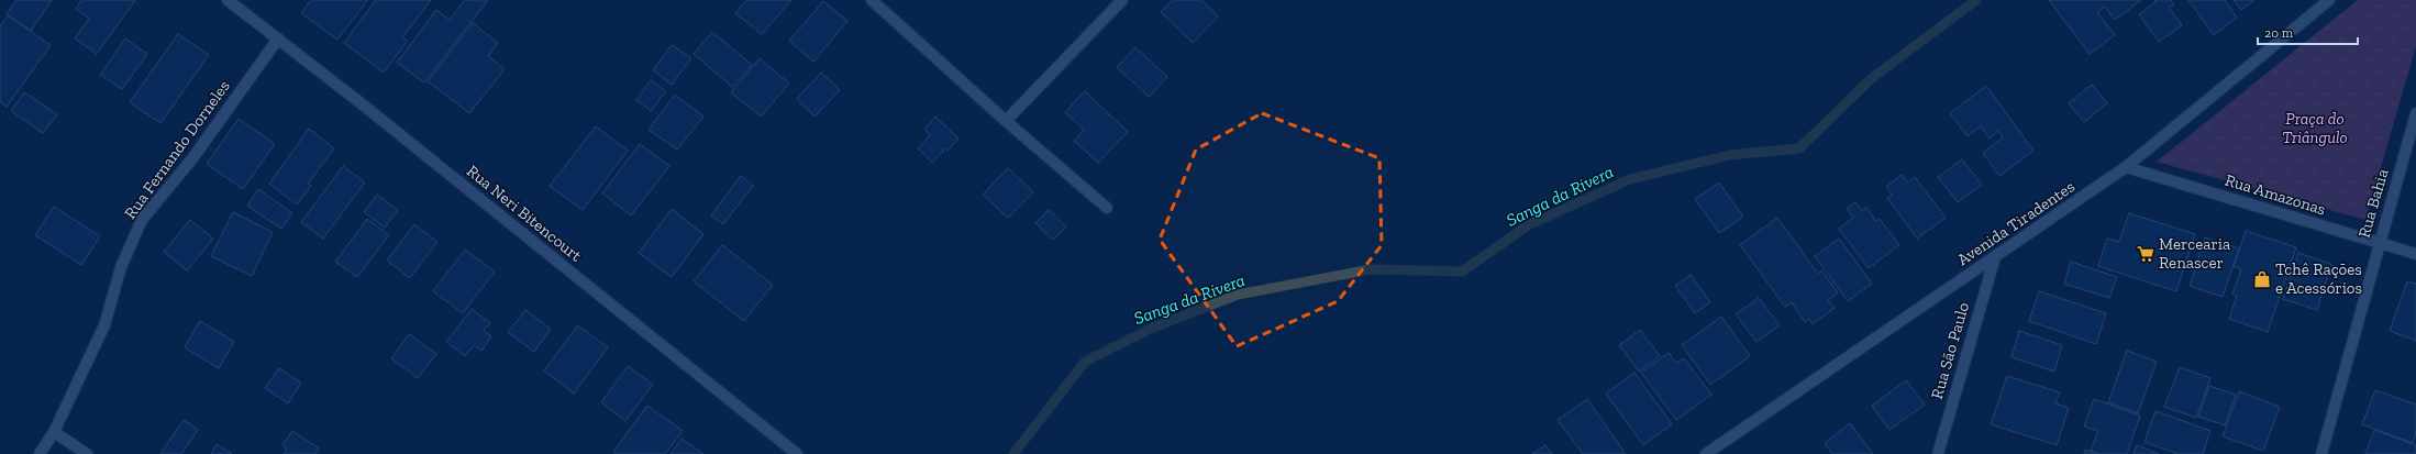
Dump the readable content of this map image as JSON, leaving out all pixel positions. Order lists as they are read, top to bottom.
{
  "streets": {
    "street": [
      "Rua Fernando Dorneles",
      "Rua Amazonas",
      "Rua Bahia",
      "Rua Neri Bitencourt",
      "Avenida Tiradentes",
      "Rua São Paulo"
    ]
  },
  "crossings": [
    ["Rua Fernando Dorneles", "Rua Neri Bitencourt"],
    ["Rua Amazonas", "Rua Bahia"],
    ["Rua Amazonas", "Avenida Tiradentes"],
    ["Avenida Tiradentes", "Rua São Paulo"]
  ],
  "water": ["Sanga da Rivera"],
  "parks": ["Praça do Triângulo"],
  "places": {
    "supermarket": ["Mercearia Renascer"],
    "shop": ["Tchê Rações e Acessórios"]
  },
  "scale_bar": "20 m"
}
